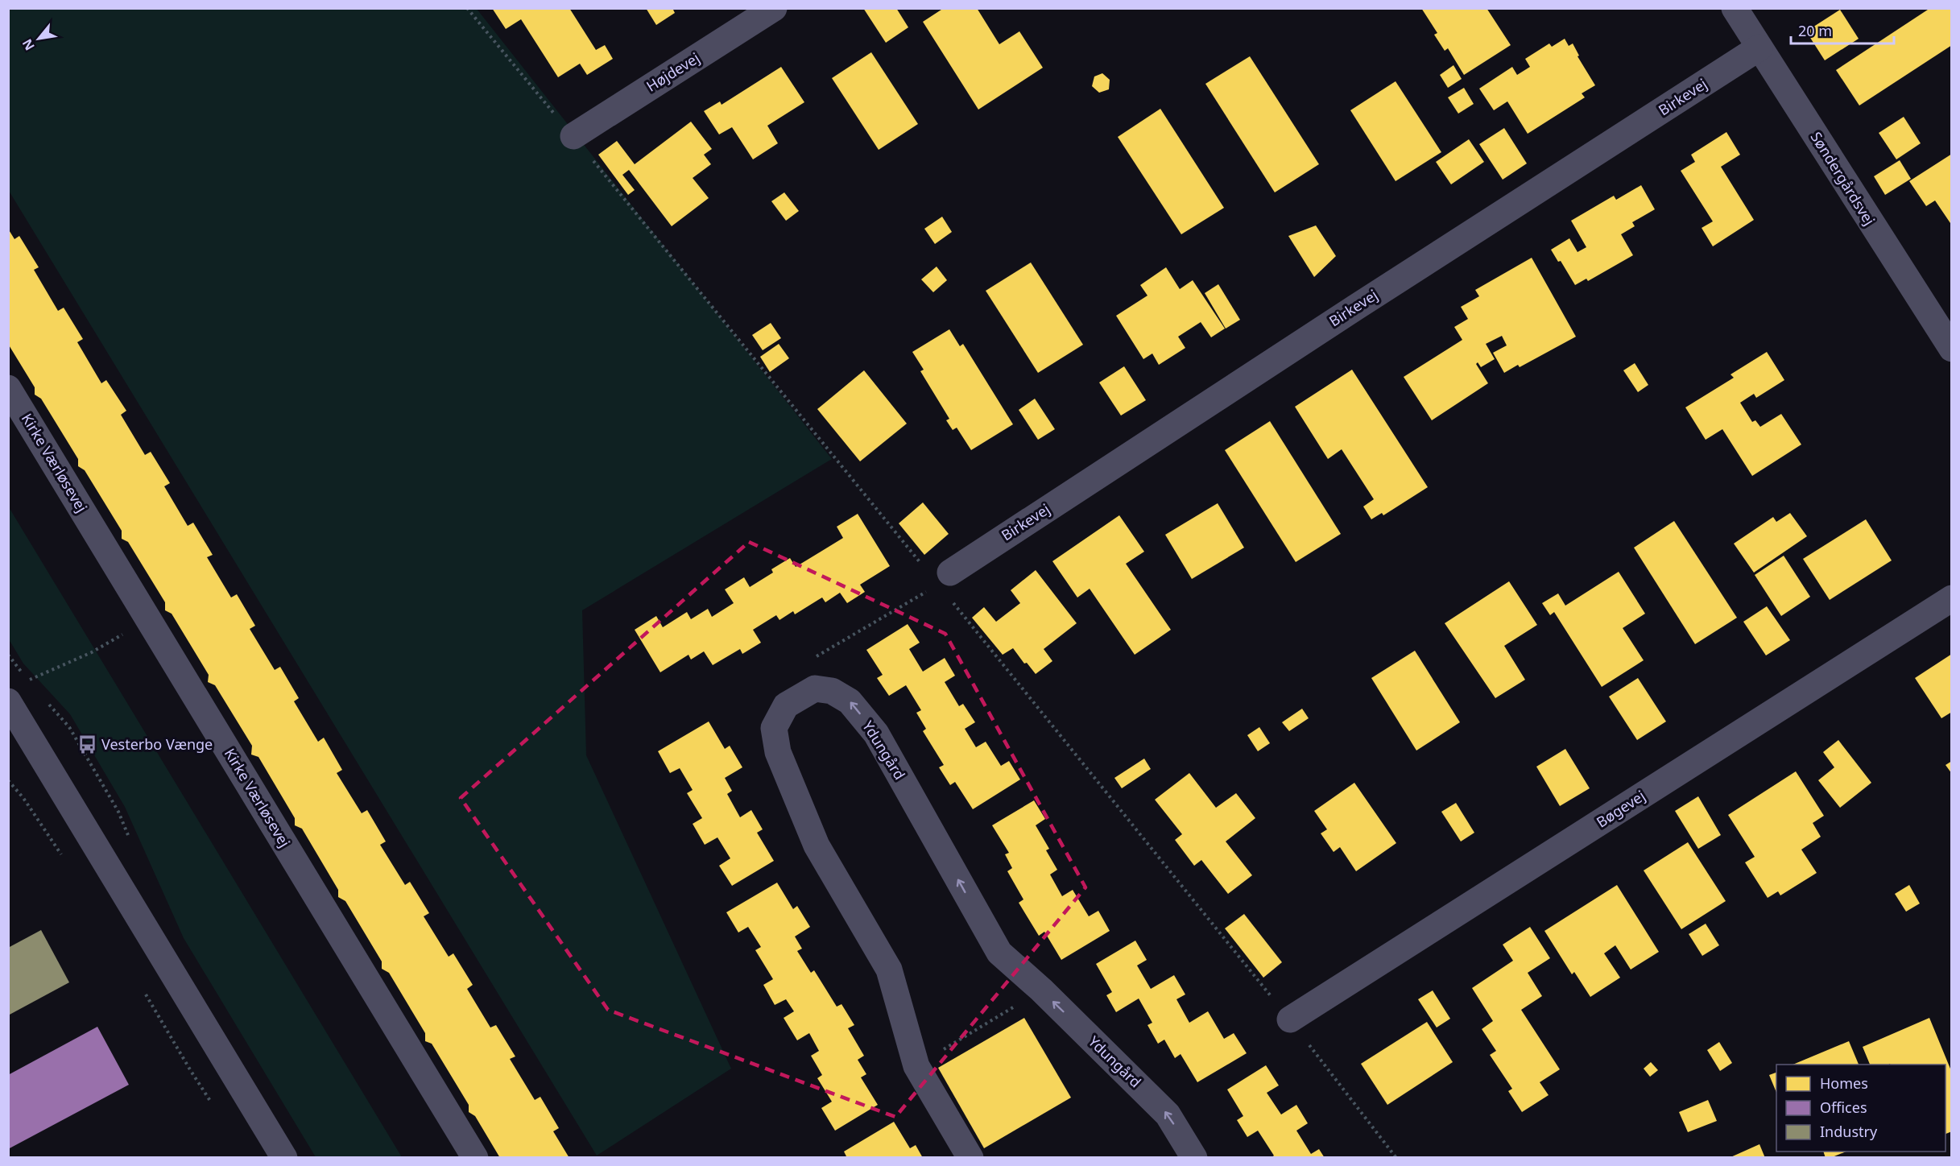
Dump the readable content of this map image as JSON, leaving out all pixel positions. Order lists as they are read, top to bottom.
{
  "streets": {
    "street": [
      "Højdevej",
      "Birkevej",
      "Søndergårdsvej",
      "Kirke Værløsevej",
      "Ydungård",
      "Bøgevej"
    ]
  },
  "crossings": [
    ["Birkevej", "Søndergårdsvej"]
  ],
  "places": {
    "bus stop": ["Vesterbo Vænge"]
  },
  "legend": ["Homes", "Offices", "Industry"],
  "scale_bar": "20 m",
  "north": "bottom left"
}
